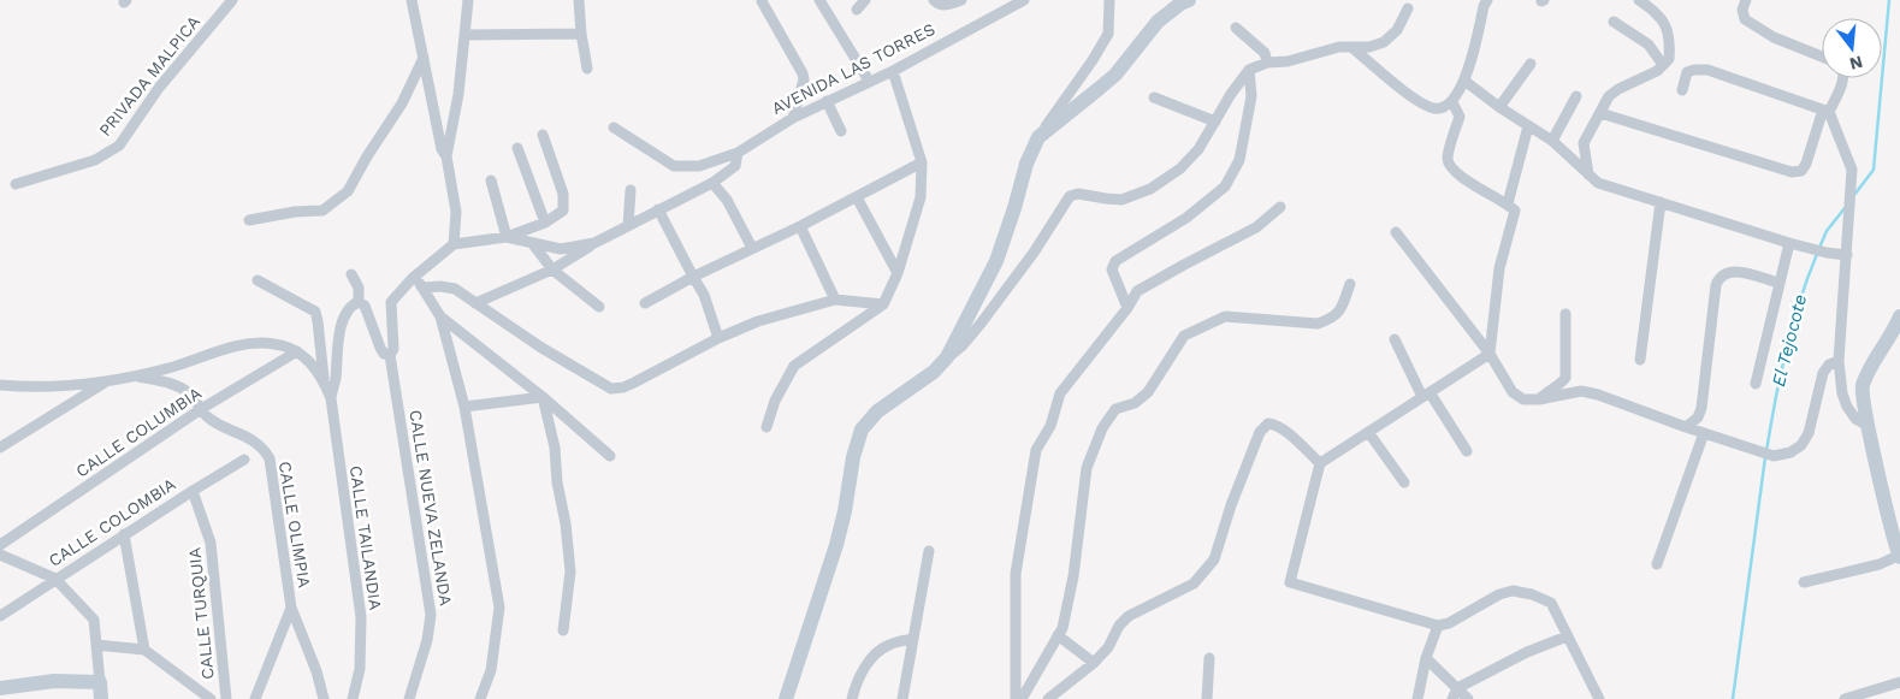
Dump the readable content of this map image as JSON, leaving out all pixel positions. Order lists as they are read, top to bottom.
{
  "streets": {
    "street": [
      "AVENIDA LAS TORRES",
      "PRIVADA MALPICA",
      "CALLE COLUMBIA",
      "CALLE NUEVA ZELANDA",
      "CALLE COLOMBIA",
      "CALLE OLIMPIA",
      "CALLE TAILANDIA",
      "CALLE TURQUIA"
    ]
  },
  "crossings": [
    ["CALLE COLUMBIA", "CALLE OLIMPIA"],
    ["CALLE COLOMBIA", "CALLE TURQUIA"]
  ],
  "water": ["El Tejocote"],
  "north": "bottom"
}
